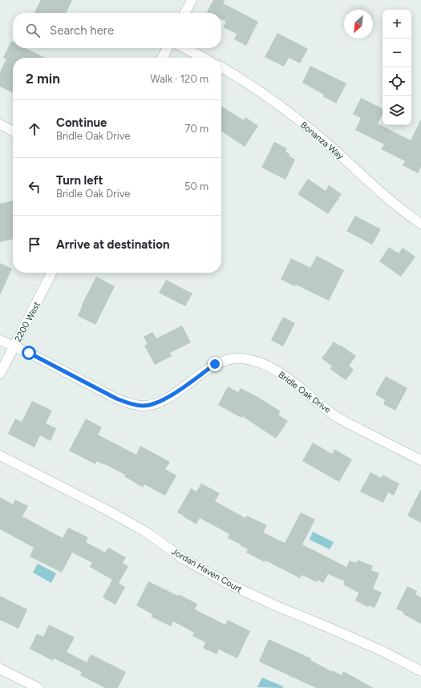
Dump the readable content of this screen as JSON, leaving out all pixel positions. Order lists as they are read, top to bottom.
{
  "streets": {
    "street": [
      "Bonanza Way",
      "2200 West",
      "Bridle Oak Drive",
      "Jordan Haven Court"
    ]
  },
  "crossings": [
    ["2200 West", "Bridle Oak Drive"]
  ],
  "north": "bottom left",
  "page": {
    "map_buttons": ["+", "−"],
    "search": "Search here",
    "heading": ["2 min", "Walk · 120 m"],
    "list": [
      ["Continue", "Bridle Oak Drive", "70 m"],
      ["Turn left", "Bridle Oak Drive", "50 m"],
      "Arrive at destination"
    ]
  }
}
